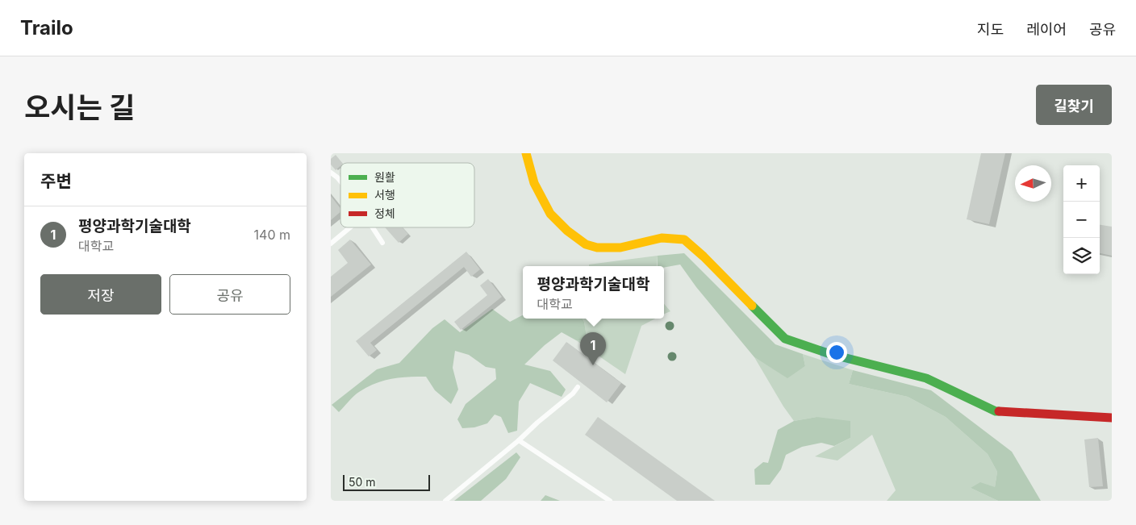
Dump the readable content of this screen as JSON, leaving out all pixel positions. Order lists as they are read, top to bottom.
{
  "legend": ["원활", "서행", "정체"],
  "scale_bar": "50 m",
  "north": "left",
  "page": {
    "header": "Trailo",
    "nav": ["지도", "레이어", "공유"],
    "title": "오시는 길",
    "buttons": [
      "길찾기",
      ["저장", "공유"]
    ],
    "heading": "주변",
    "map_buttons": ["+", "−"],
    "list": [
      {
        "mark": "1",
        "name": "평양과학기술대학",
        "note": "대학교",
        "value": "140 m"
      }
    ],
    "popup": ["평양과학기술대학", "대학교"],
    "pins": "1",
    "scale": "50 m"
  }
}
